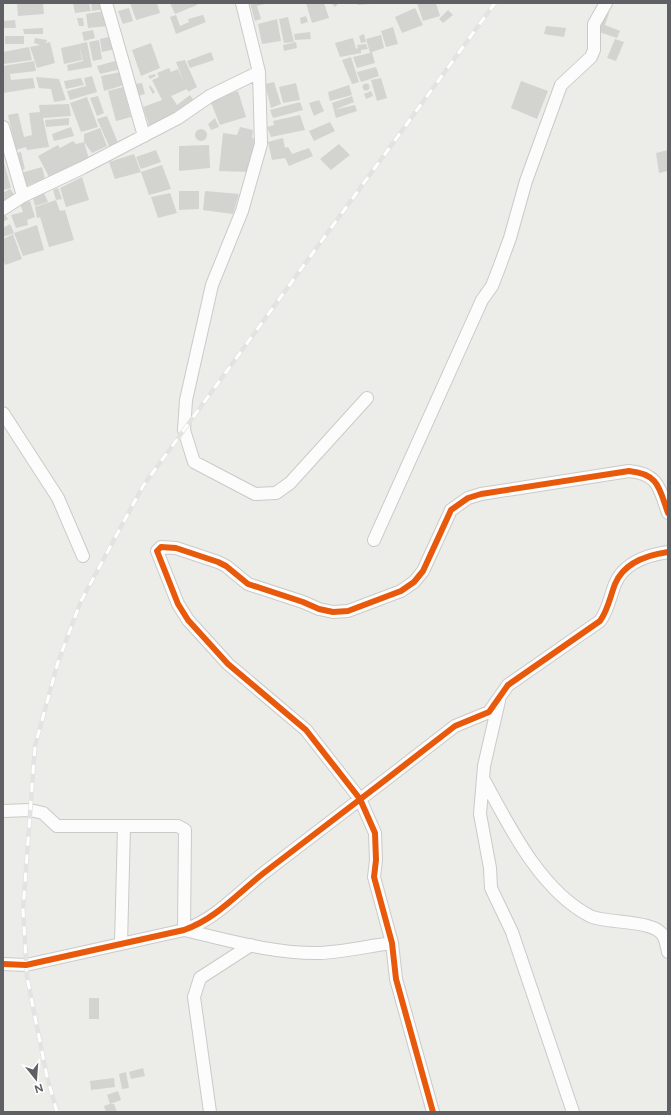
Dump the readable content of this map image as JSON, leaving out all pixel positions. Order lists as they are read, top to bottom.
{
  "north": "bottom"
}
